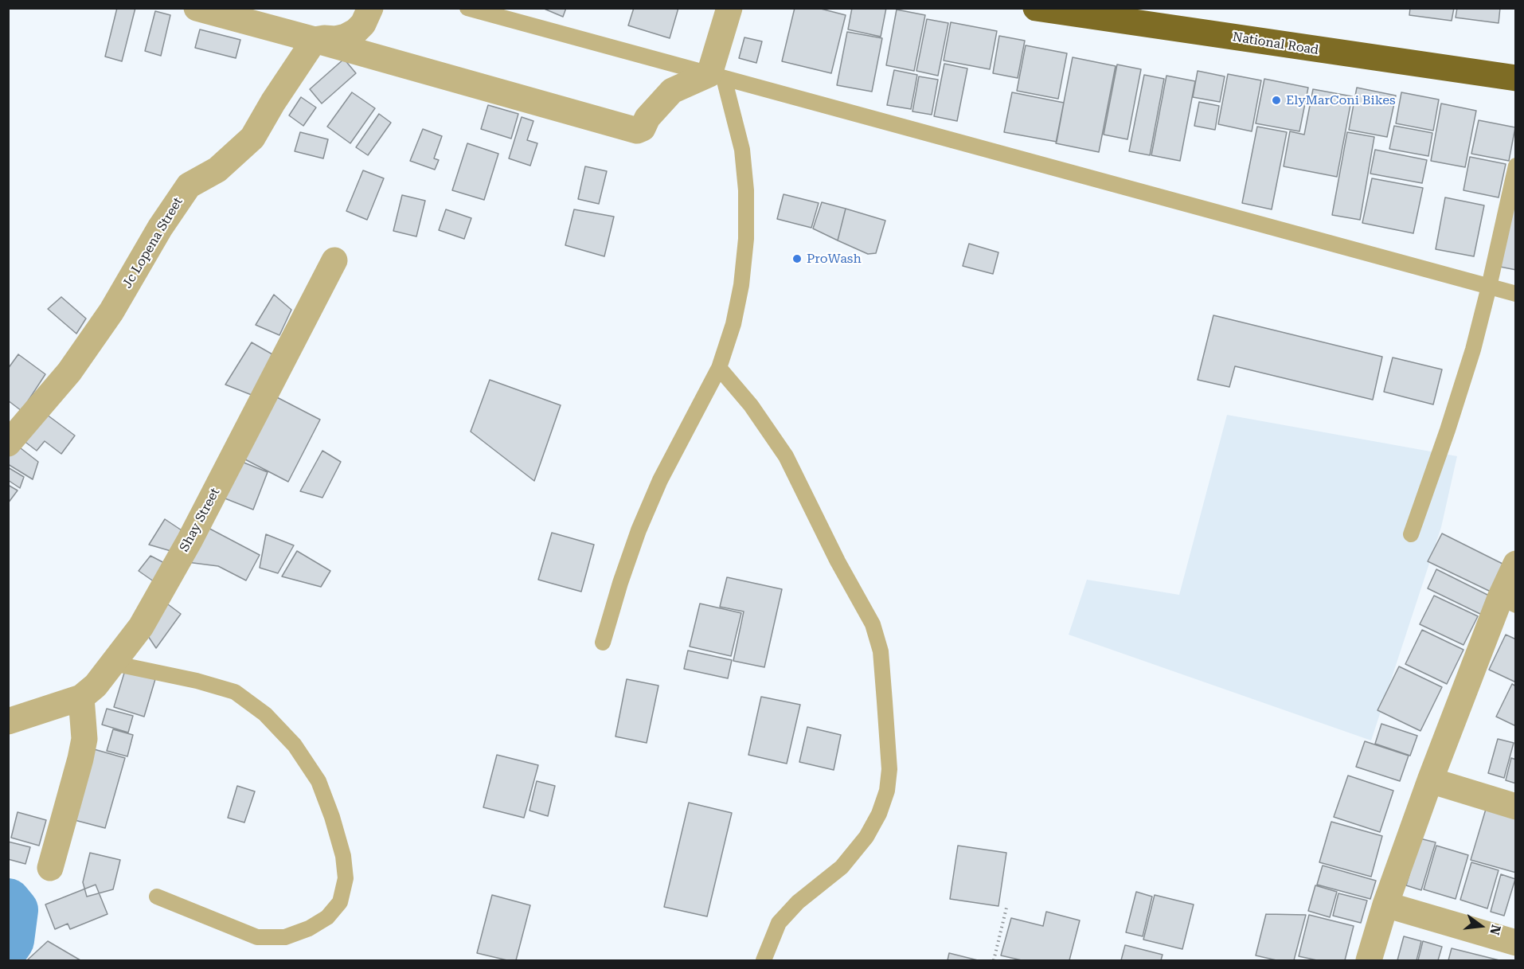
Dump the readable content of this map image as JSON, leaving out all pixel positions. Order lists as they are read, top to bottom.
{
  "streets": {
    "highway": ["National Road"],
    "street": ["Jc Lopena Street", "Shay Street"]
  },
  "places": ["ElyMarConi Bikes", "ProWash"],
  "north": "right"
}
